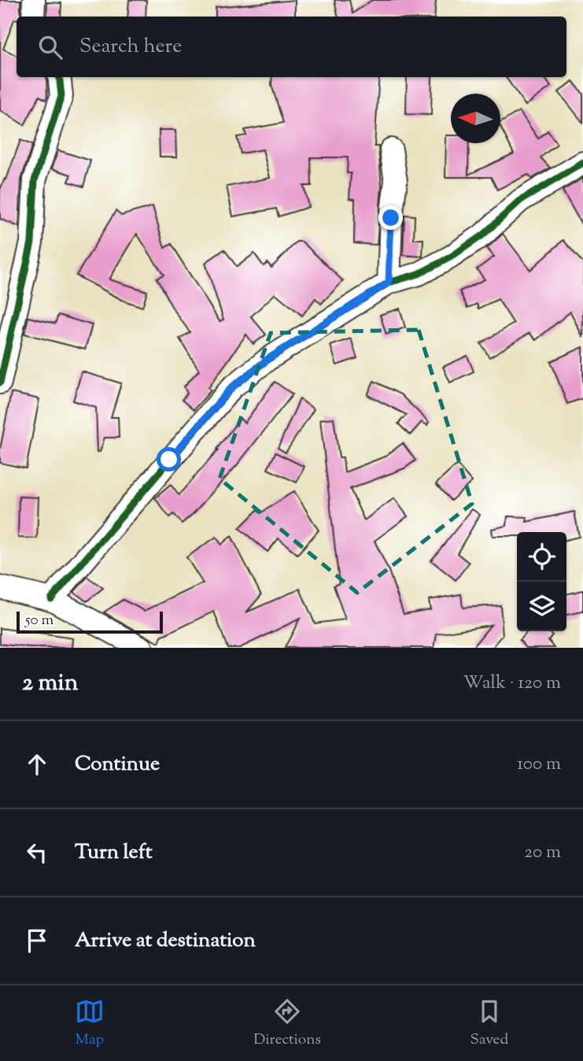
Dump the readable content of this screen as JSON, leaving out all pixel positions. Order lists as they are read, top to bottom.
{
  "scale_bar": "50 m",
  "north": "left",
  "page": {
    "search": "Search here",
    "scale": "50 m",
    "heading": ["2 min", "Walk · 120 m"],
    "list": [
      ["Continue", "100 m"],
      ["Turn left", "20 m"],
      "Arrive at destination"
    ],
    "nav": ["Map", "Directions", "Saved"]
  }
}
